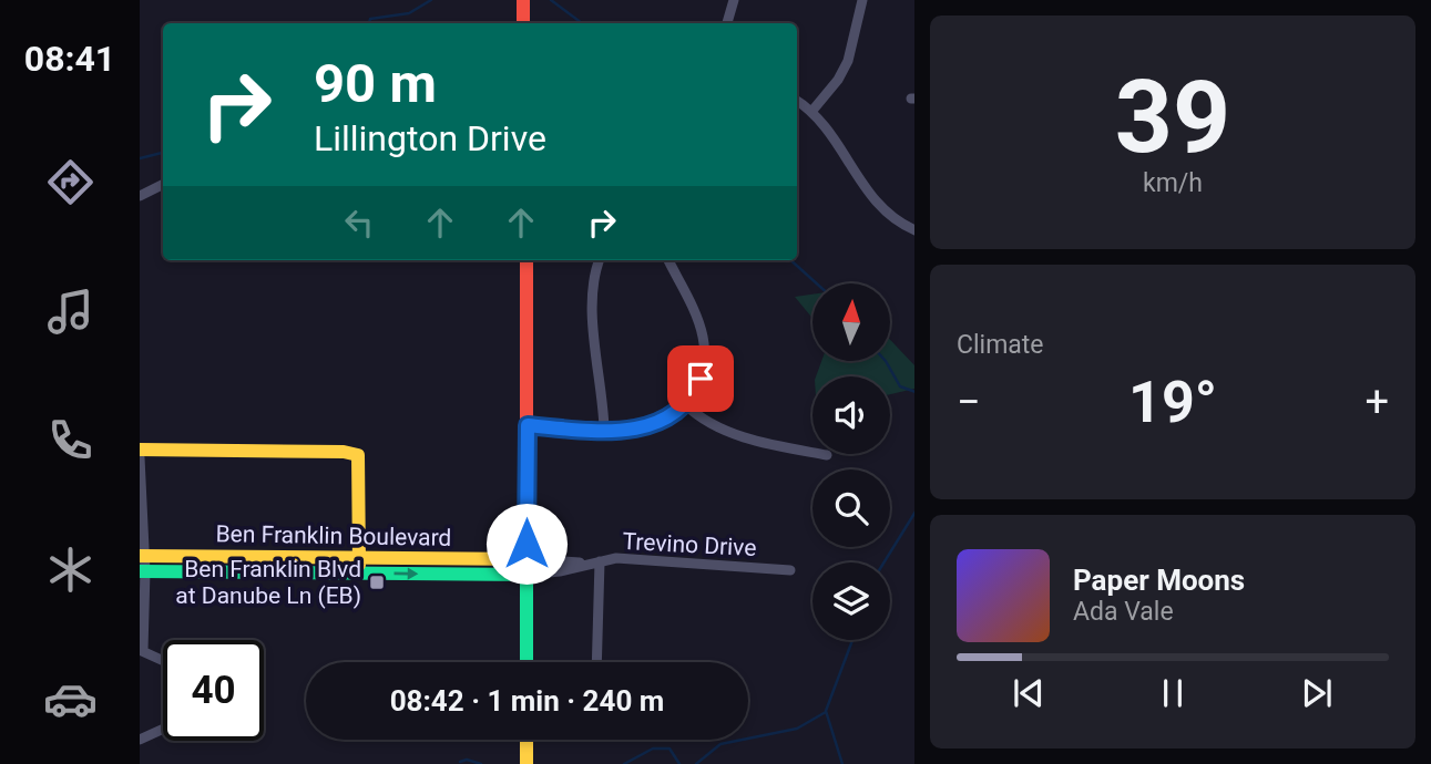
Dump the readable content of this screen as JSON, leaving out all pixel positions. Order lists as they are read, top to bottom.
{
  "streets": {
    "street": ["Ben Franklin Boulevard", "Trevino Drive"]
  },
  "crossings": [
    ["Ben Franklin Boulevard", "Trevino Drive"]
  ],
  "places": {
    "transit": ["Ben Franklin Blvd at Danube Ln (EB)"]
  },
  "north": "top",
  "page": {
    "tabs": "08:41",
    "tile": [
      ["39", "km/h"],
      "Climate"
    ],
    "turn": ["90 m", "Lillington Drive"],
    "heat": ["−", "19°", "+"],
    "song": ["Paper Moons", "Ada Vale"],
    "limit": "40",
    "trip": "08:42 · 1 min · 240 m"
  }
}
